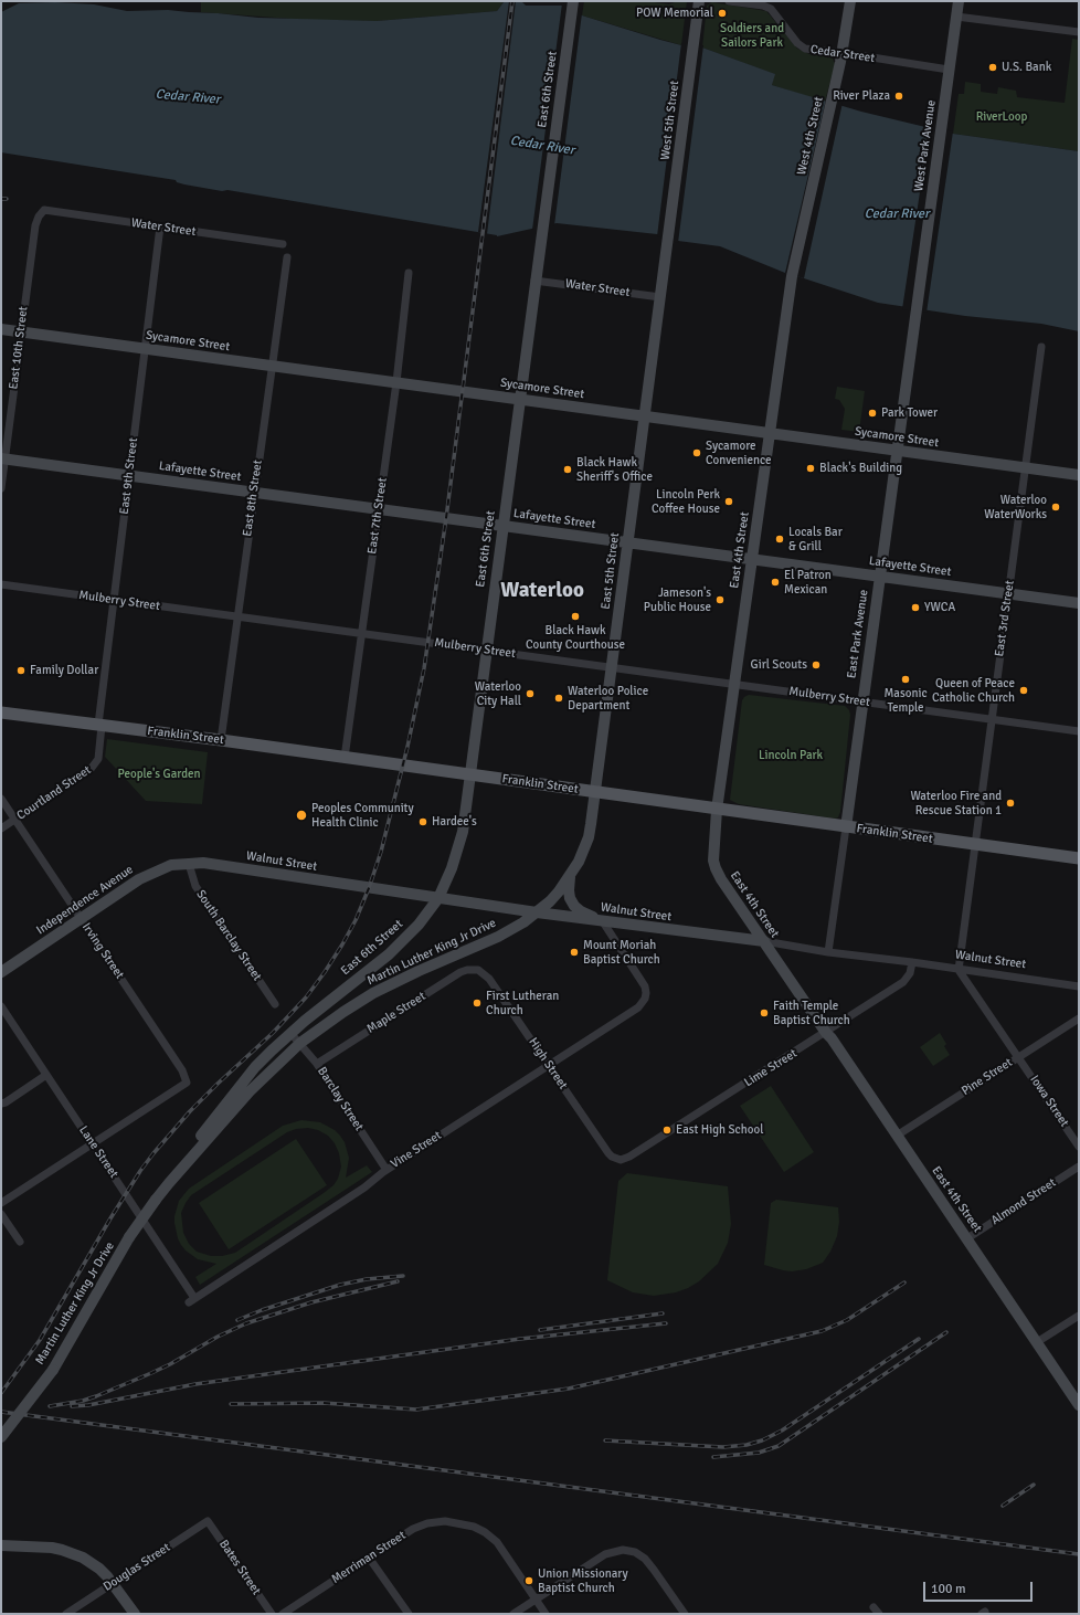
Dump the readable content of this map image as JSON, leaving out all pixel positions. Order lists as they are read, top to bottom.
{
  "streets": {
    "main road": ["Franklin Street"],
    "street": [
      "Cedar Street",
      "East 6th Street",
      "West 5th Street",
      "West 4th Street",
      "West Park Avenue",
      "Water Street",
      "Sycamore Street",
      "East 10th Street",
      "Lafayette Street",
      "East 9th Street",
      "East 8th Street",
      "East 7th Street",
      "East 4th Street",
      "East 5th Street",
      "Mulberry Street",
      "East 3rd Street",
      "East Park Avenue",
      "Courtland Street",
      "Walnut Street",
      "Independence Avenue",
      "South Barclay Street",
      "Irving Street",
      "Martin Luther King Jr Drive",
      "Maple Street",
      "High Street",
      "Lime Street",
      "Pine Street",
      "Barclay Street",
      "Iowa Street",
      "Vine Street",
      "Lane Street",
      "Almond Street",
      "Merriman Street",
      "Douglas Street",
      "Bates Street"
    ]
  },
  "crossings": [
    ["Cedar Street", "West 4th Street"],
    ["Cedar Street", "West Park Avenue"],
    ["East 6th Street", "Water Street"],
    ["East 6th Street", "Sycamore Street"],
    ["East 6th Street", "Lafayette Street"],
    ["East 6th Street", "Mulberry Street"],
    ["East 6th Street", "Franklin Street"],
    ["East 6th Street", "Walnut Street"],
    ["East 6th Street", "Martin Luther King Jr Drive"],
    ["East 6th Street", "Barclay Street"],
    ["West 5th Street", "East 5th Street"],
    ["West 4th Street", "East 4th Street"],
    ["West Park Avenue", "East Park Avenue"],
    ["Water Street", "East 10th Street"],
    ["Water Street", "East 9th Street"],
    ["Water Street", "East 5th Street"],
    ["Sycamore Street", "East 10th Street"],
    ["Sycamore Street", "East 9th Street"],
    ["Sycamore Street", "East 8th Street"],
    ["Sycamore Street", "East 7th Street"],
    ["Sycamore Street", "East 4th Street"],
    ["Sycamore Street", "East 5th Street"],
    ["Sycamore Street", "East 3rd Street"],
    ["Sycamore Street", "East Park Avenue"],
    ["East 10th Street", "Lafayette Street"],
    ["Lafayette Street", "East 9th Street"],
    ["Lafayette Street", "East 8th Street"],
    ["Lafayette Street", "East 7th Street"],
    ["Lafayette Street", "East 4th Street"],
    ["Lafayette Street", "East 5th Street"],
    ["Lafayette Street", "East 3rd Street"],
    ["Lafayette Street", "East Park Avenue"],
    ["East 9th Street", "Mulberry Street"],
    ["East 9th Street", "Franklin Street"],
    ["East 9th Street", "Courtland Street"],
    ["East 8th Street", "Mulberry Street"],
    ["East 8th Street", "Franklin Street"],
    ["East 7th Street", "Mulberry Street"],
    ["East 7th Street", "Franklin Street"],
    ["East 4th Street", "Mulberry Street"],
    ["East 4th Street", "Franklin Street"],
    ["East 4th Street", "Walnut Street"],
    ["East 4th Street", "Lime Street"],
    ["East 4th Street", "Pine Street"],
    ["East 4th Street", "Almond Street"],
    ["East 5th Street", "Mulberry Street"],
    ["East 5th Street", "Franklin Street"],
    ["East 5th Street", "Walnut Street"],
    ["East 5th Street", "Martin Luther King Jr Drive"],
    ["Mulberry Street", "East 3rd Street"],
    ["Mulberry Street", "East Park Avenue"],
    ["East 3rd Street", "Franklin Street"],
    ["East 3rd Street", "Walnut Street"],
    ["East 3rd Street", "Iowa Street"],
    ["East Park Avenue", "Franklin Street"],
    ["East Park Avenue", "Walnut Street"],
    ["Franklin Street", "Courtland Street"],
    ["Courtland Street", "Irving Street"],
    ["Walnut Street", "Independence Avenue"],
    ["Walnut Street", "South Barclay Street"],
    ["Walnut Street", "Martin Luther King Jr Drive"],
    ["Walnut Street", "Lime Street"],
    ["Walnut Street", "Iowa Street"],
    ["Walnut Street", "Vine Street"],
    ["Independence Avenue", "South Barclay Street"],
    ["Independence Avenue", "Irving Street"],
    ["Irving Street", "Lane Street"],
    ["Martin Luther King Jr Drive", "Barclay Street"],
    ["Maple Street", "High Street"],
    ["Maple Street", "Barclay Street"],
    ["High Street", "Lime Street"],
    ["High Street", "Vine Street"],
    ["Pine Street", "Iowa Street"],
    ["Barclay Street", "Vine Street"],
    ["Vine Street", "Lane Street"],
    ["Douglas Street", "Bates Street"]
  ],
  "districts": ["Waterloo"],
  "water": ["Cedar River"],
  "parks": [
    "Soldiers and Sailors Park",
    "RiverLoop",
    "Lincoln Park",
    "People's Garden"
  ],
  "places": [
    "POW Memorial",
    "U.S. Bank",
    "River Plaza",
    "Park Tower",
    "Sycamore Convenience",
    "Black's Building",
    "Black Hawk Sheriff's Office",
    "Lincoln Perk Coffee House",
    "Waterloo WaterWorks",
    "Locals Bar & Grill",
    "El Patron Mexican",
    "Jameson's Public House",
    "YWCA",
    "Black Hawk County Courthouse",
    "Girl Scouts",
    "Family Dollar",
    "Masonic Temple",
    "Queen of Peace Catholic Church",
    "Waterloo City Hall",
    "Waterloo Police Department",
    "Waterloo Fire and Rescue Station 1",
    "Peoples Community Health Clinic",
    "Hardee's",
    "Mount Moriah Baptist Church",
    "First Lutheran Church",
    "Faith Temple Baptist Church",
    "East High School",
    "Union Missionary Baptist Church"
  ],
  "scale_bar": "100 m"
}
